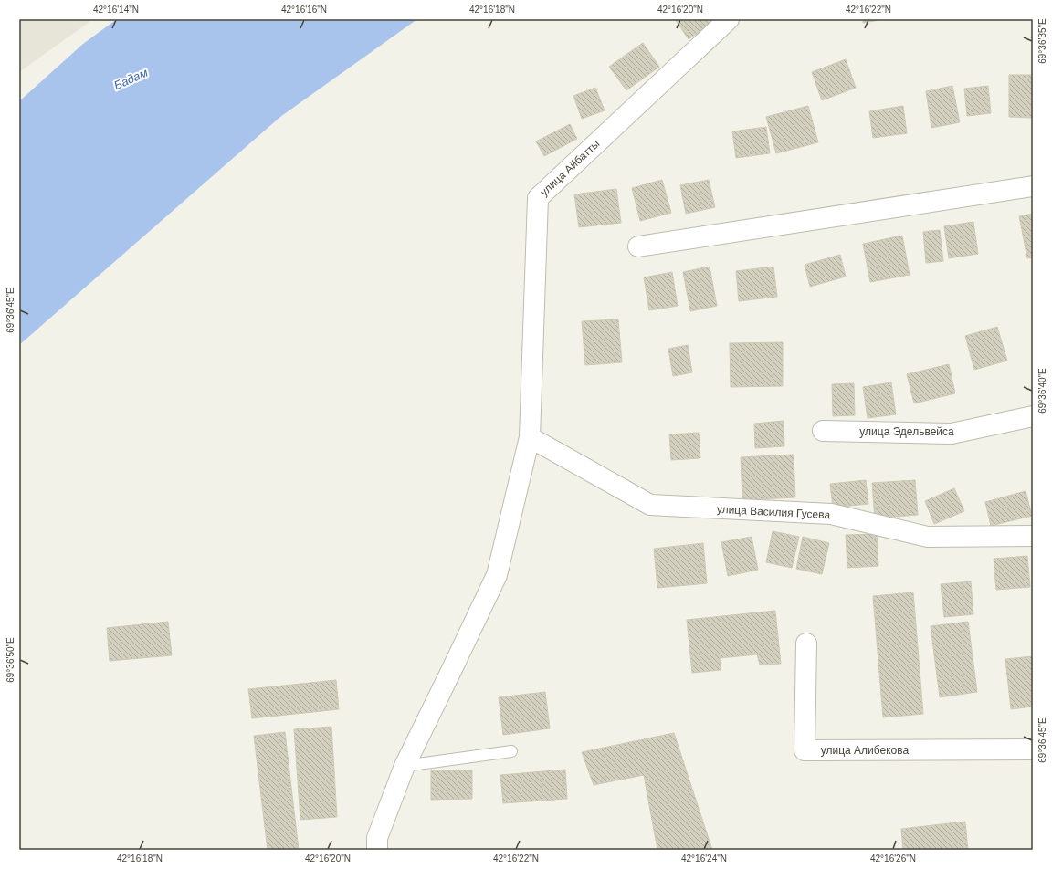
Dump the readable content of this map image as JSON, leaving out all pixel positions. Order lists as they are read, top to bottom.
{
  "streets": {
    "street": [
      "улица Айбатты",
      "улица Эдельвейса",
      "улица Василия Гусева",
      "улица Алибекова"
    ]
  },
  "crossings": [
    ["улица Айбатты", "улица Василия Гусева"]
  ],
  "water": ["Бадам"],
  "coordinates": [
    "42°16'14\"N",
    "42°16'16\"N",
    "42°16'18\"N",
    "42°16'20\"N",
    "42°16'22\"N",
    "69°36'35\"E",
    "69°36'45\"E",
    "69°36'40\"E",
    "69°36'50\"E",
    "42°16'24\"N",
    "42°16'26\"N"
  ]
}
